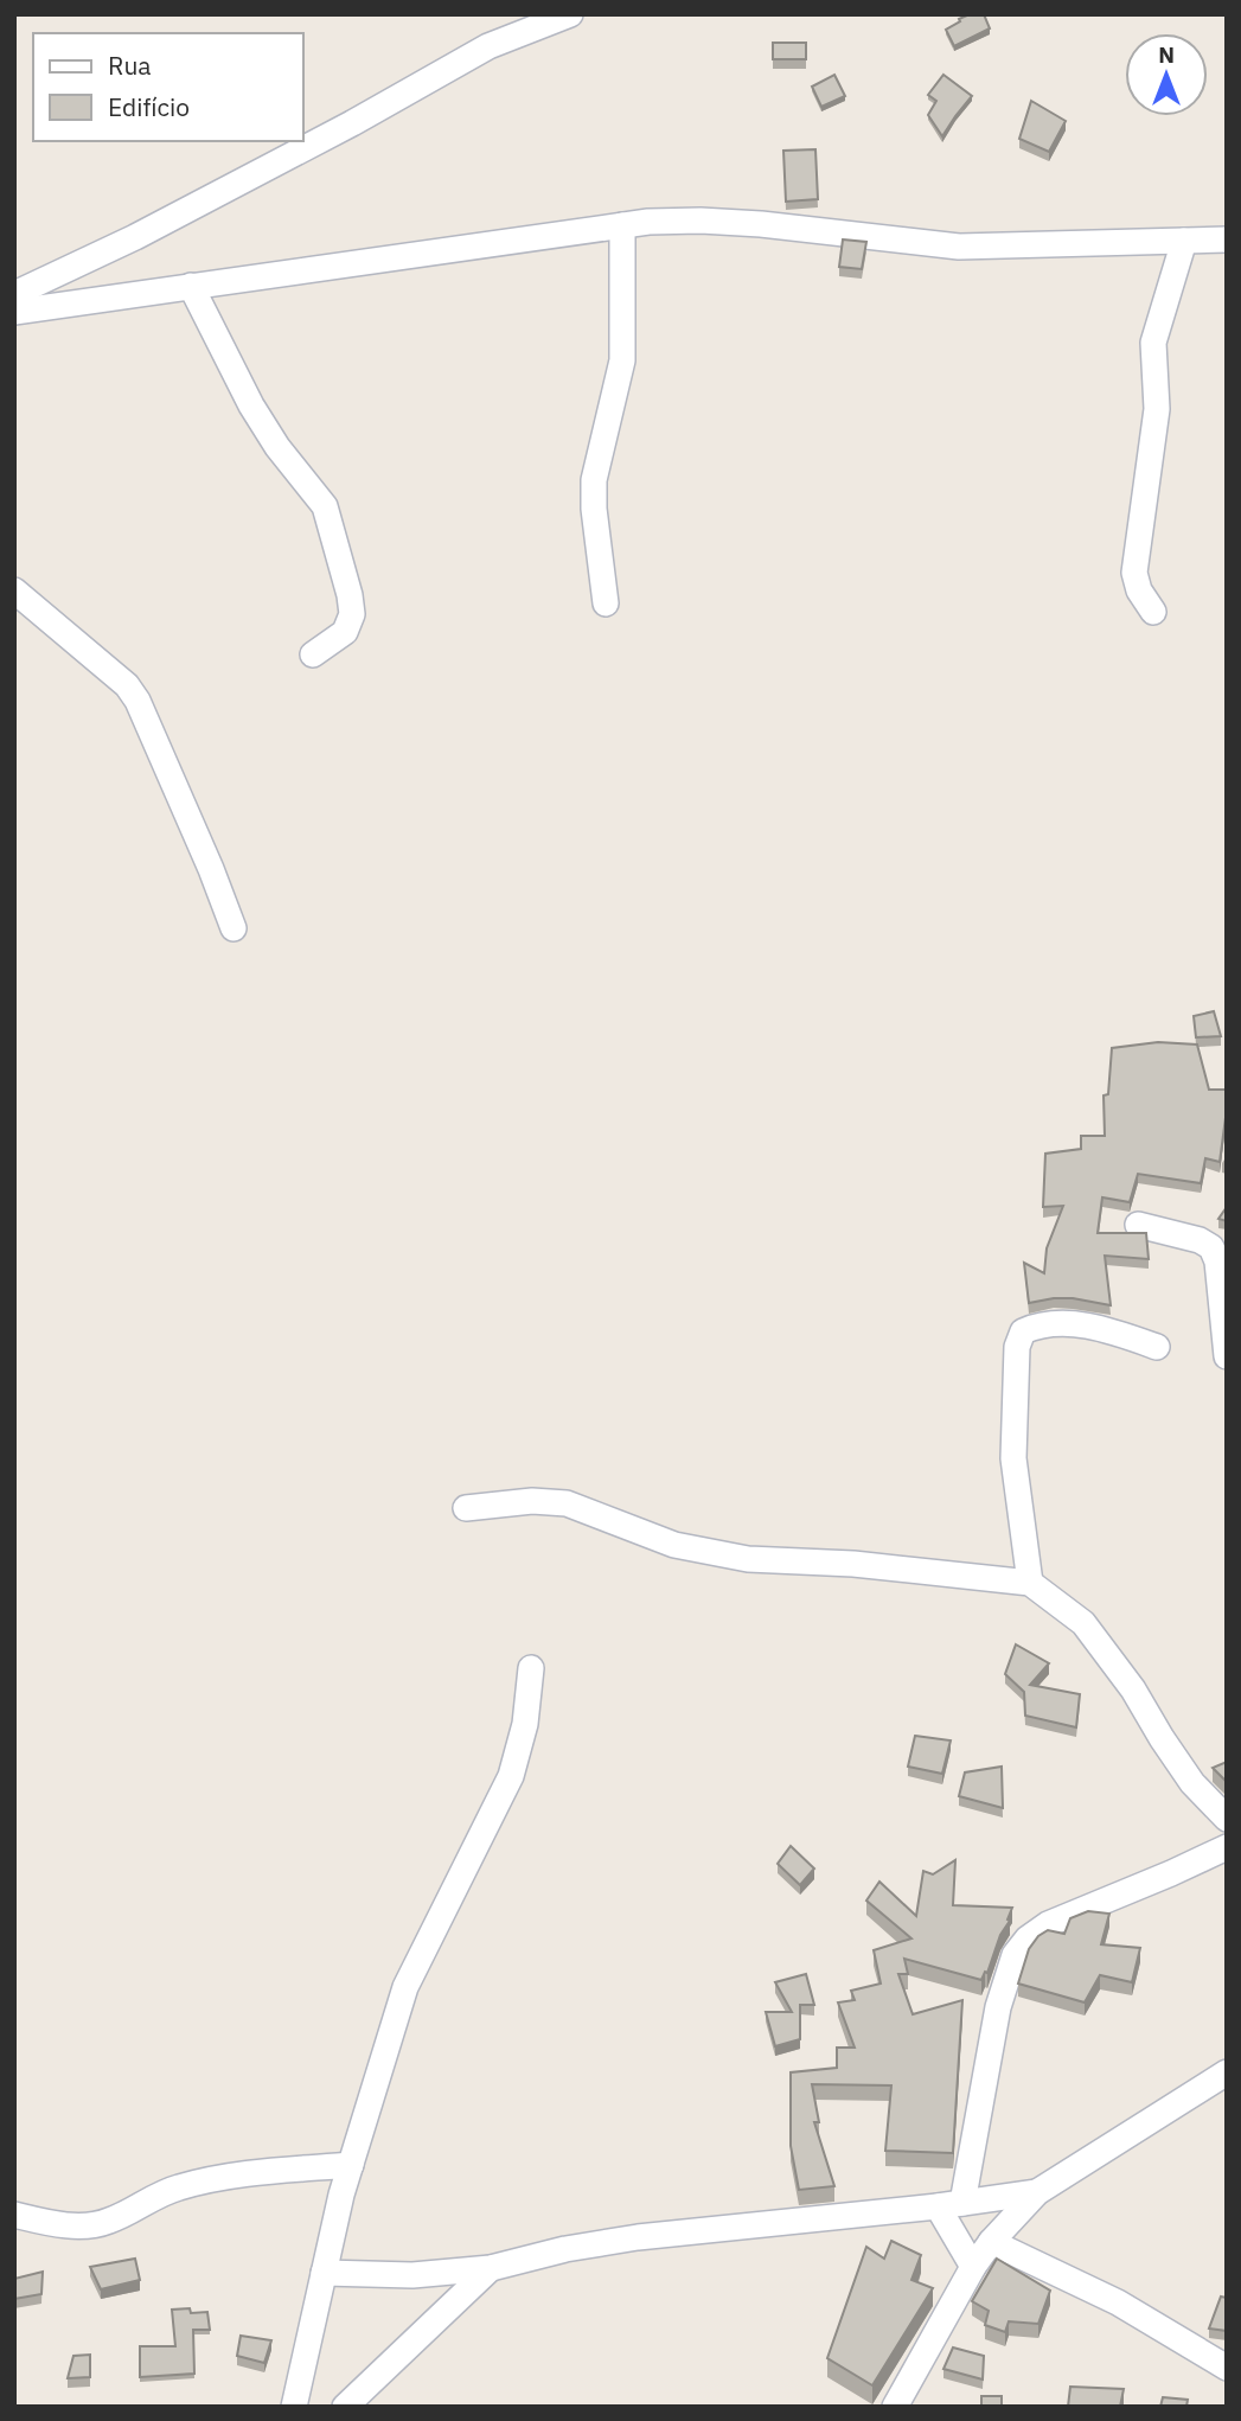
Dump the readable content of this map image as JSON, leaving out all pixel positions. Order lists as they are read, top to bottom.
{
  "legend": ["Rua", "Edifício"],
  "north": "top"
}
